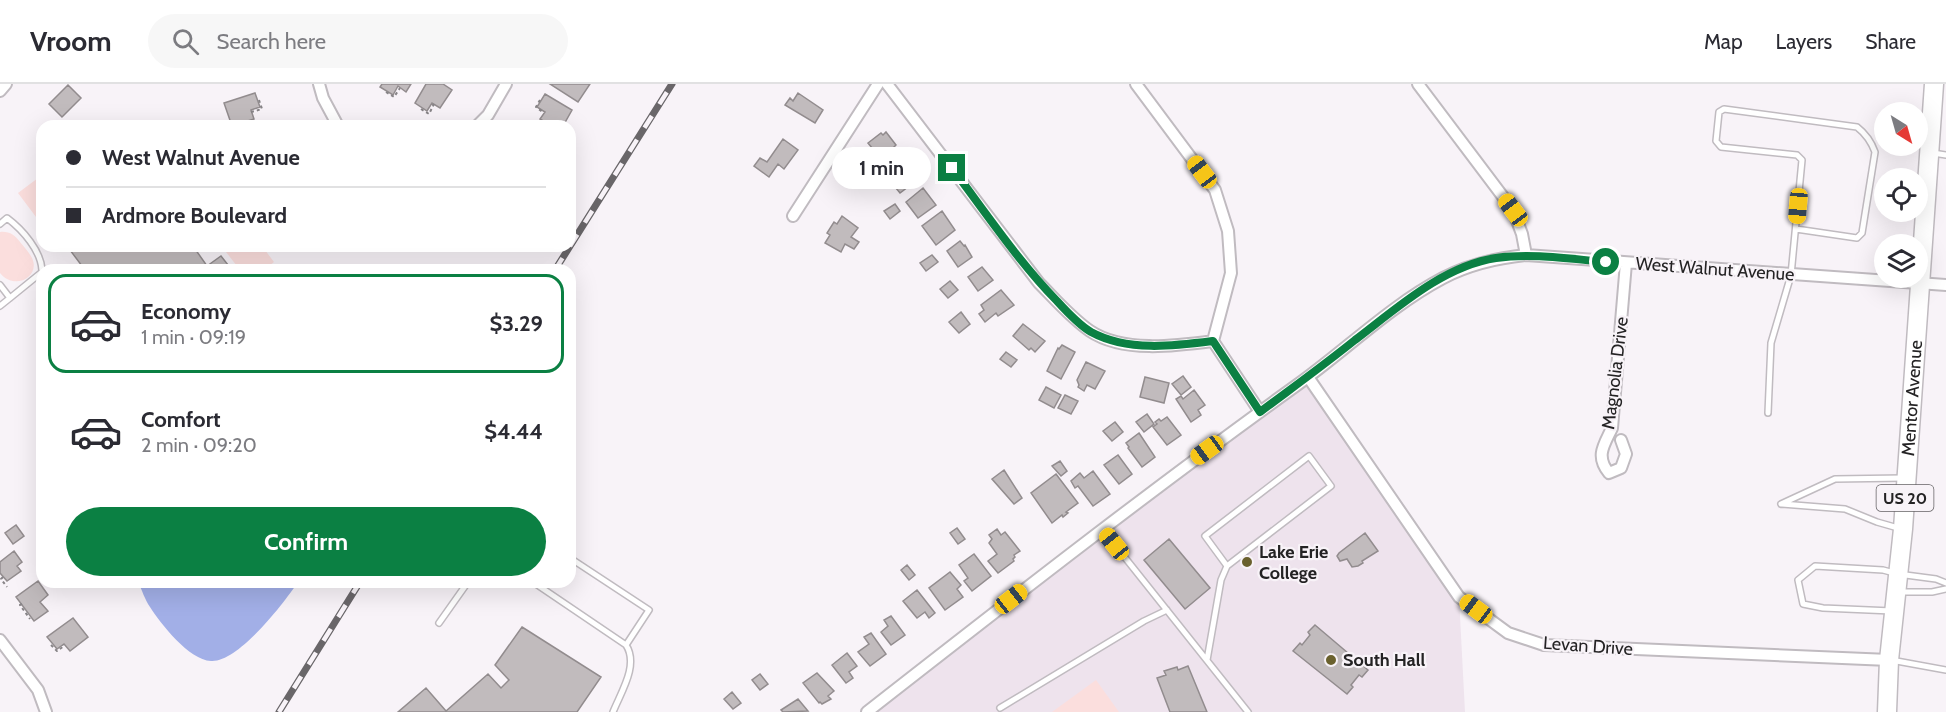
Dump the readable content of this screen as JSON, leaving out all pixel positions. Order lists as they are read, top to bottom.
{
  "streets": {
    "main road": ["Mentor Avenue", "US 20"],
    "street": ["West Walnut Avenue", "Magnolia Drive", "Levan Drive"]
  },
  "crossings": [
    ["West Walnut Avenue", "Magnolia Drive"],
    ["West Walnut Avenue", "Levan Drive"],
    ["Mentor Avenue", "Levan Drive"]
  ],
  "places": ["Lake Erie College", "South Hall"],
  "north": "bottom right",
  "page": {
    "header": "Vroom",
    "search": "Search here",
    "nav": ["Map", "Layers", "Share"],
    "banner": ["West Walnut Avenue", "Ardmore Boulevard"],
    "bubble": "1 min",
    "list": [
      {
        "name": "Economy",
        "note": "1 min · 09:19",
        "value": "$3.29"
      },
      {
        "name": "Comfort",
        "note": "2 min · 09:20",
        "value": "$4.44"
      }
    ],
    "buttons": "Confirm"
  }
}
